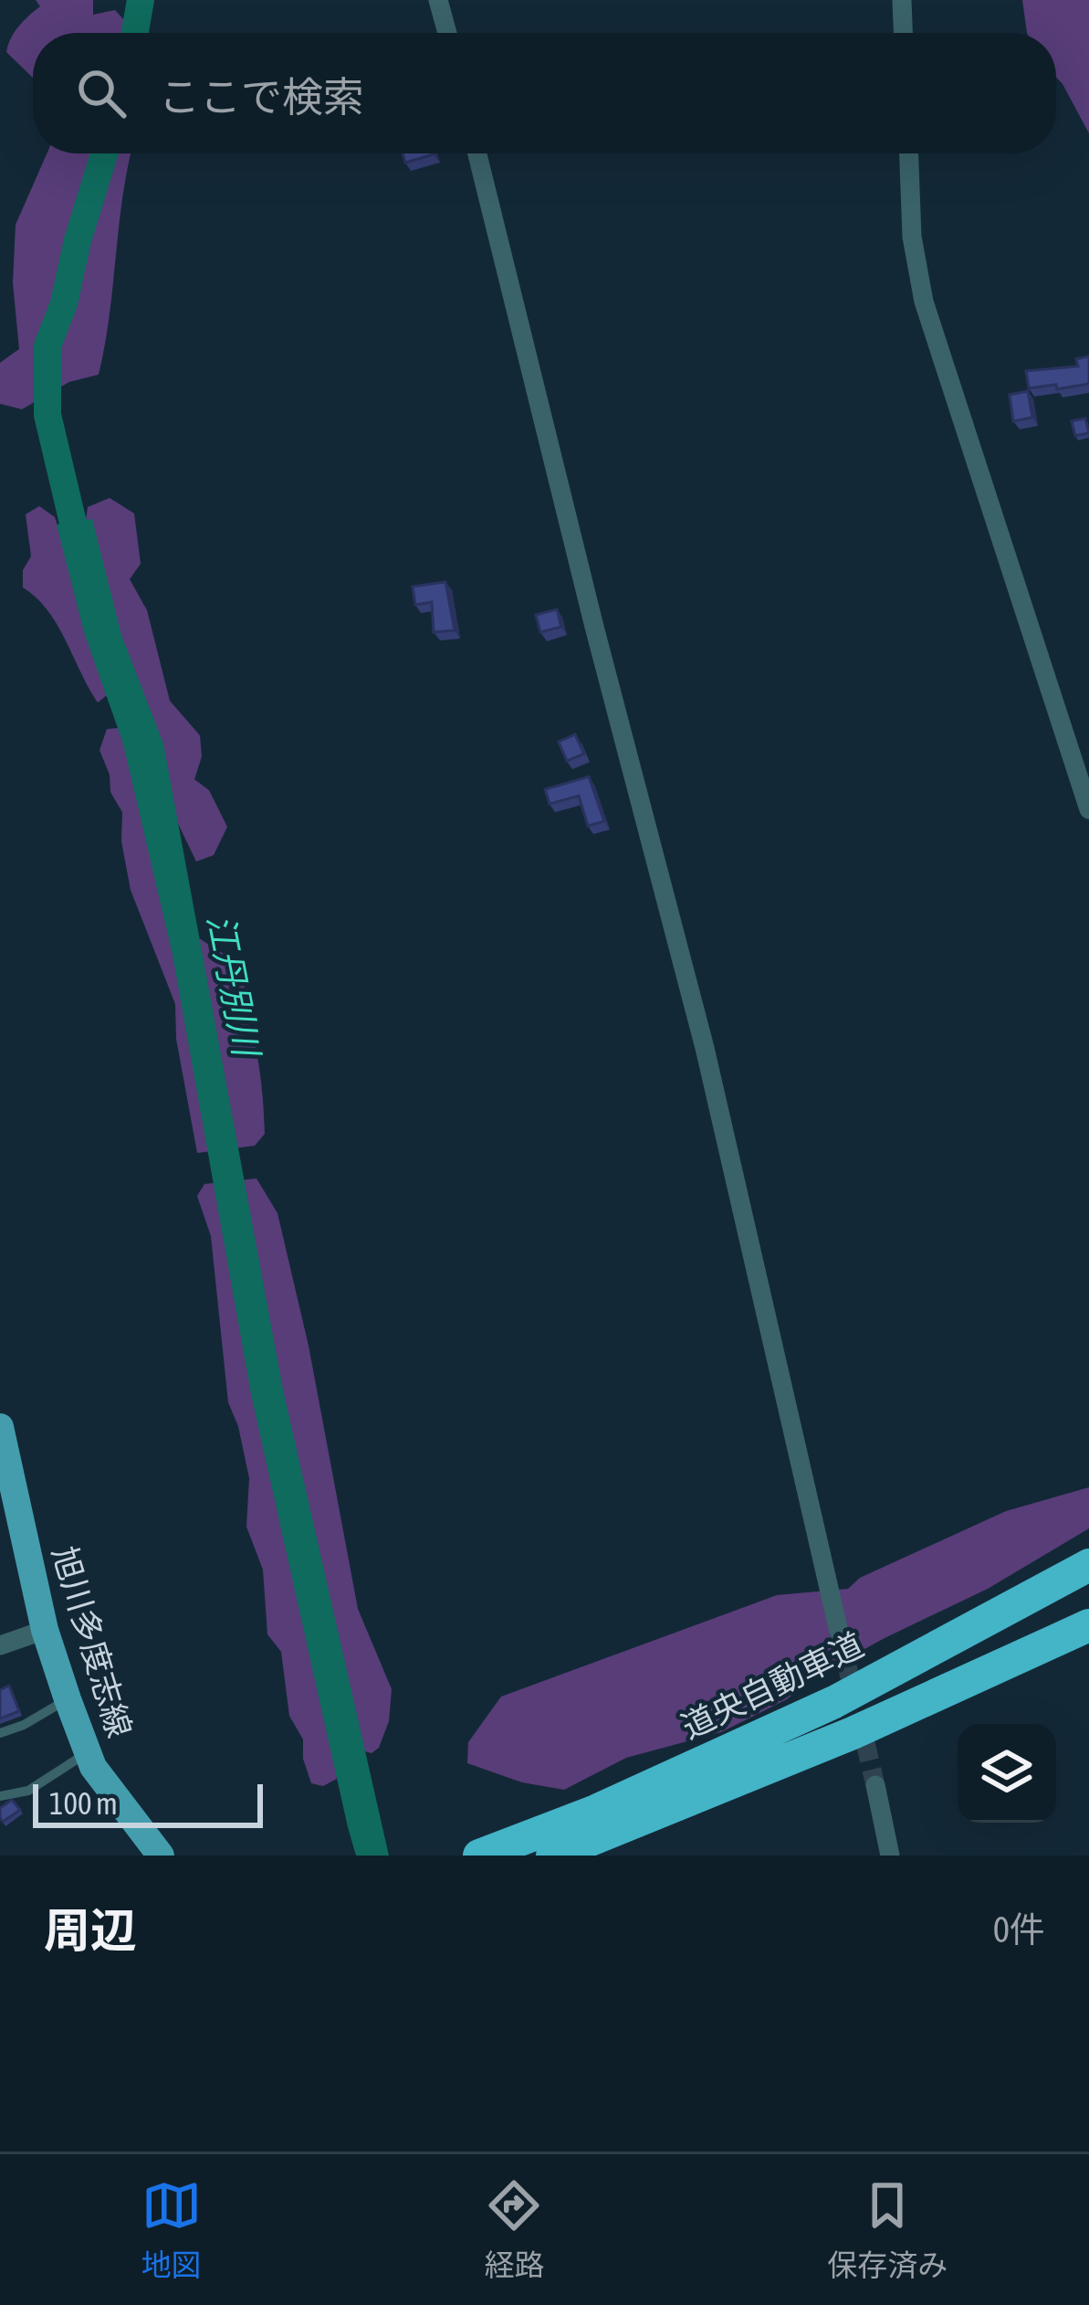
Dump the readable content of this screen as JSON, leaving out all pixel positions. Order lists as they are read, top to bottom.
{
  "streets": {
    "highway": ["道央自動車道"],
    "main road": ["旭川多度志線"]
  },
  "water": ["江丹別川"],
  "scale_bar": "100 m",
  "page": {
    "search": "ここで検索",
    "scale": "100 m",
    "heading": ["周辺", "0件"],
    "nav": ["地図", "経路", "保存済み"]
  }
}
